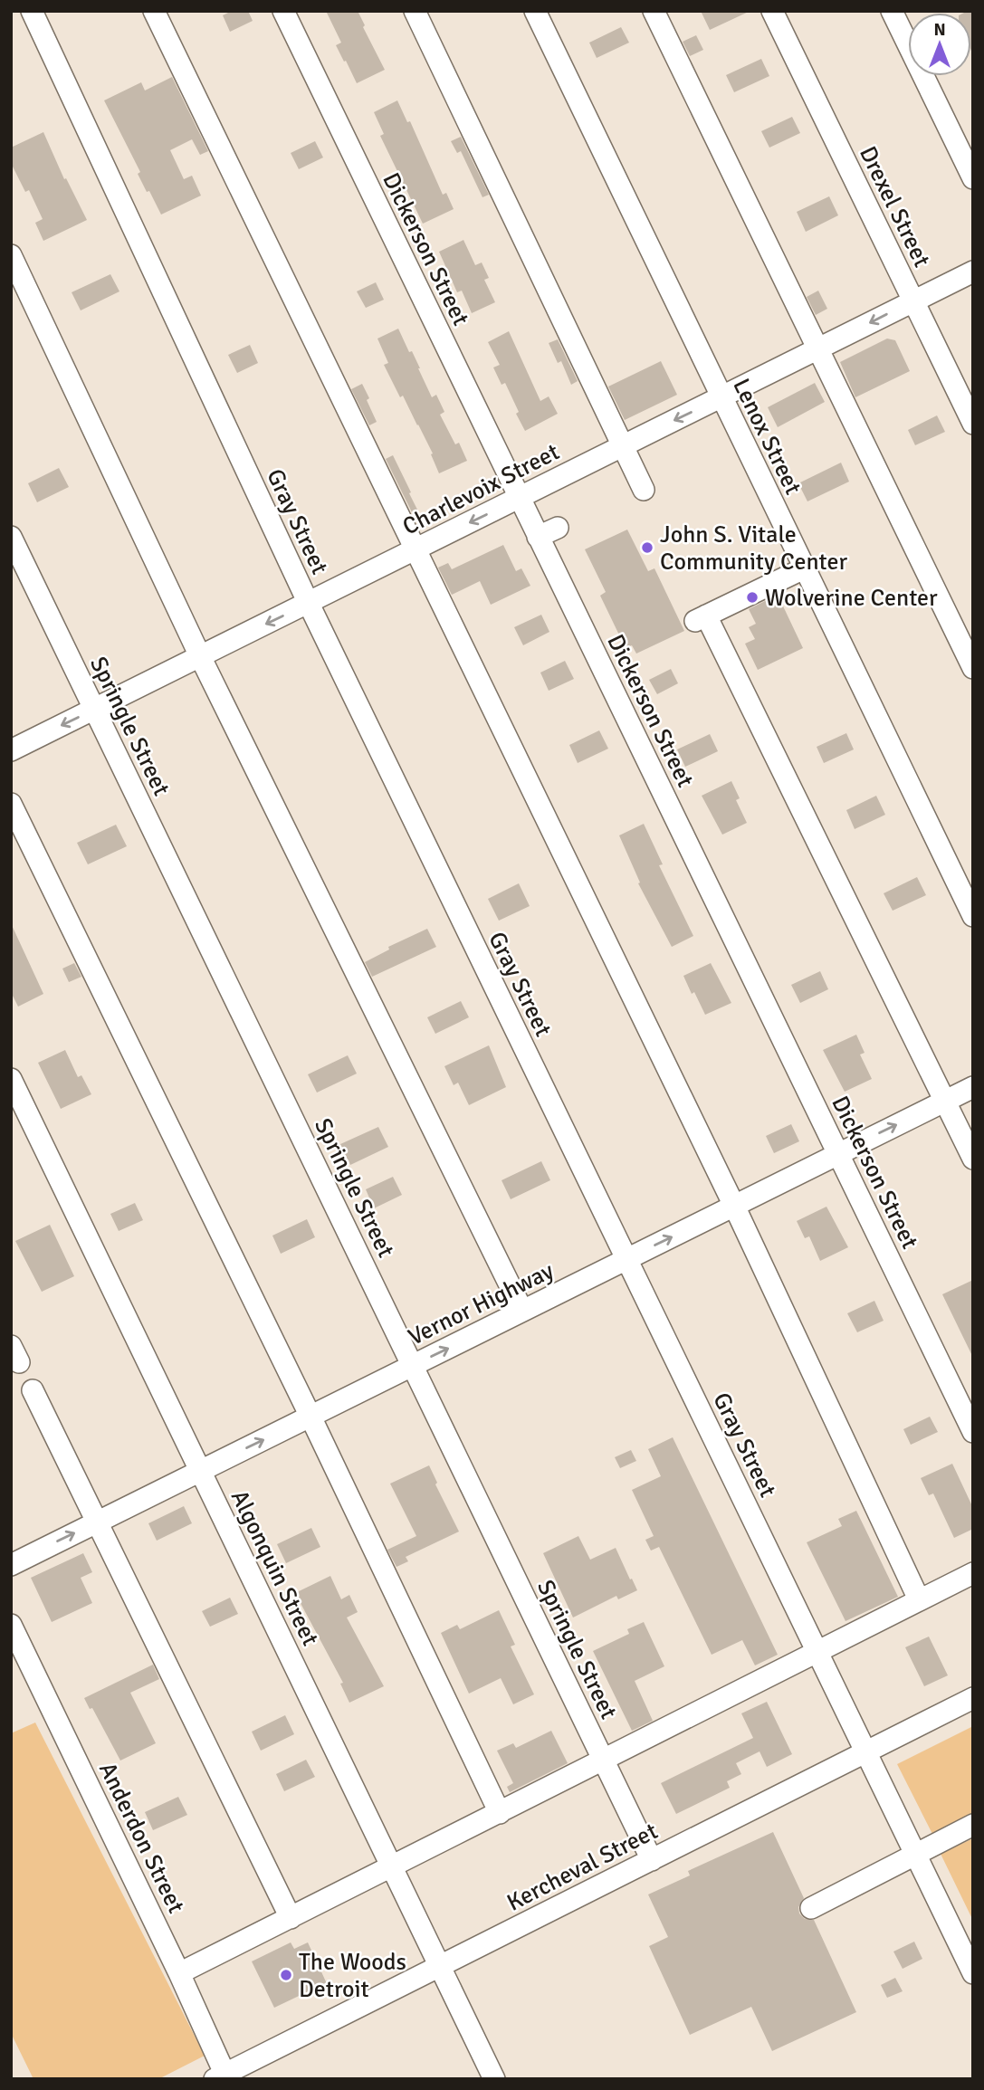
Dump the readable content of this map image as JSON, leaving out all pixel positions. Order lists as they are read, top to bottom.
{
  "streets": {
    "street": [
      "Drexel Street",
      "Dickerson Street",
      "Lenox Street",
      "Charlevoix Street",
      "Gray Street",
      "Springle Street",
      "Vernor Highway",
      "Algonquin Street",
      "Anderdon Street",
      "Kercheval Street"
    ]
  },
  "crossings": [
    ["Drexel Street", "Charlevoix Street"],
    ["Dickerson Street", "Charlevoix Street"],
    ["Dickerson Street", "Vernor Highway"],
    ["Lenox Street", "Charlevoix Street"],
    ["Charlevoix Street", "Gray Street"],
    ["Charlevoix Street", "Springle Street"],
    ["Gray Street", "Vernor Highway"],
    ["Gray Street", "Kercheval Street"],
    ["Springle Street", "Vernor Highway"],
    ["Springle Street", "Kercheval Street"],
    ["Vernor Highway", "Algonquin Street"],
    ["Algonquin Street", "Kercheval Street"],
    ["Anderdon Street", "Kercheval Street"]
  ],
  "one_way": ["Charlevoix Street", "Vernor Highway"],
  "places": ["John S. Vitale Community Center", "Wolverine Center", "The Woods Detroit"],
  "north": "top"
}
